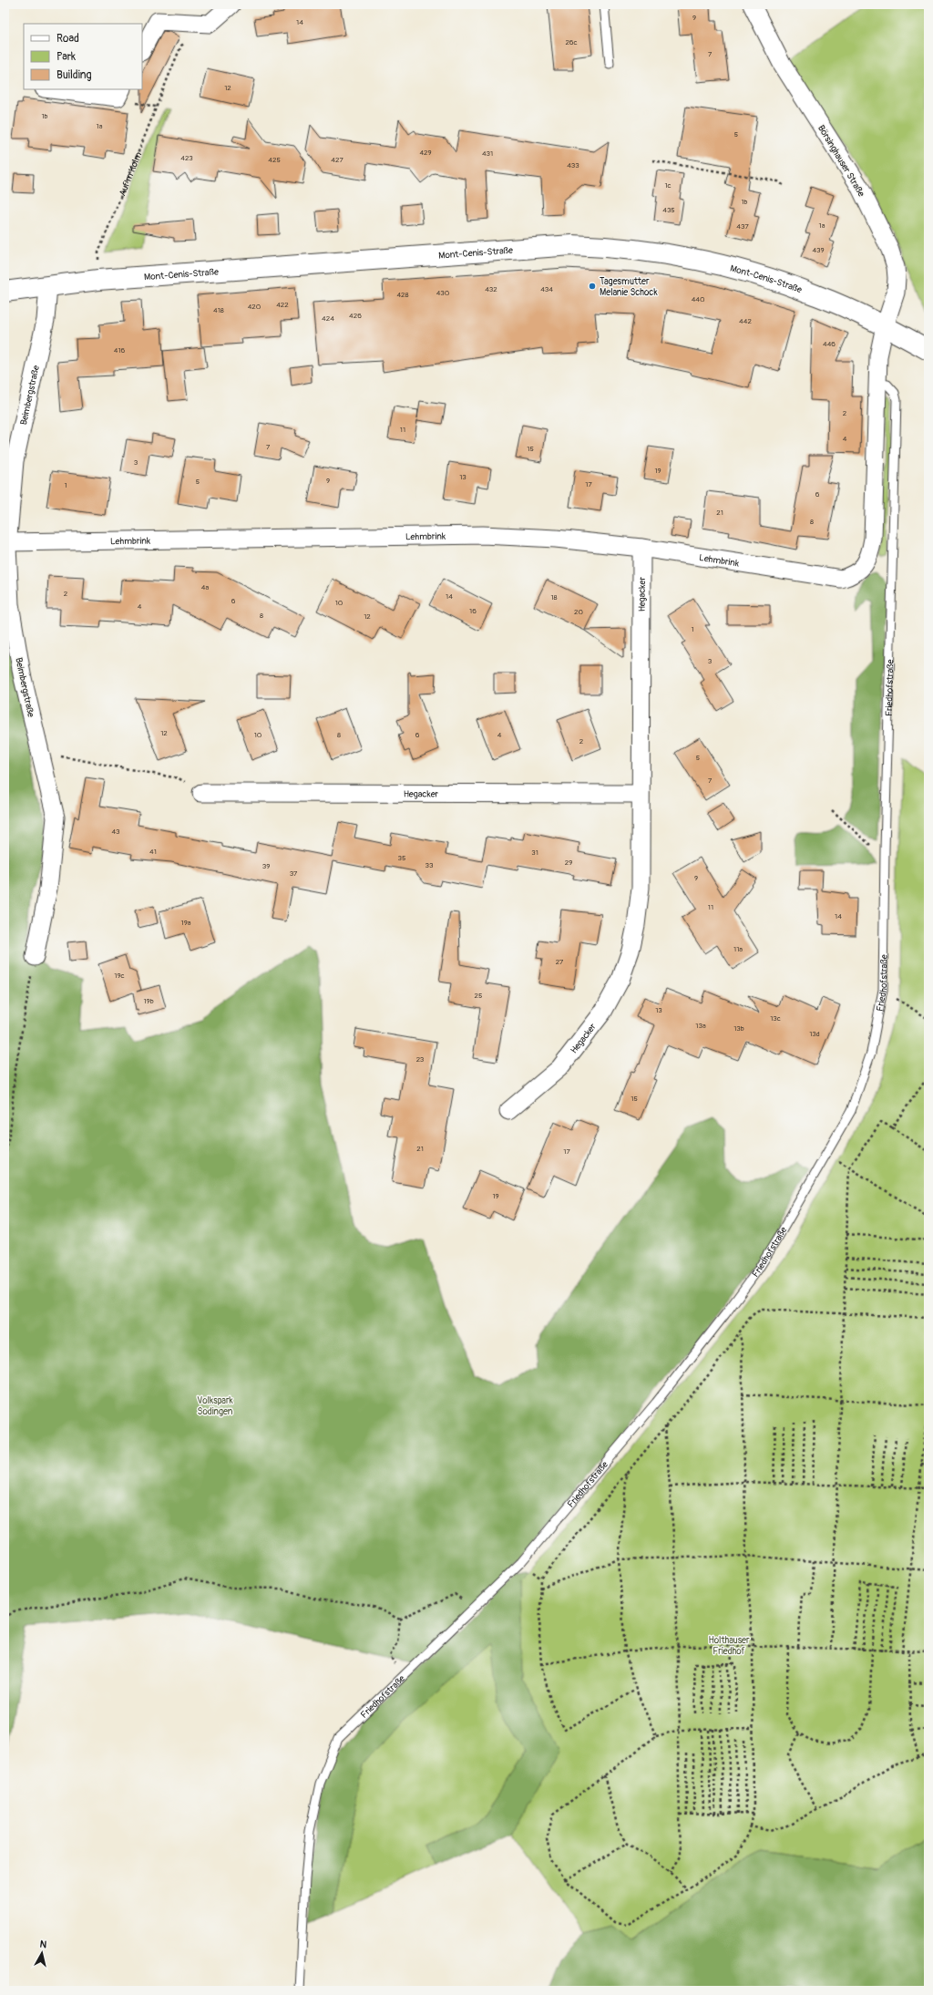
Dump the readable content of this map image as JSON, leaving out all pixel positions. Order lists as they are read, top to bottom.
{
  "streets": {
    "main road": ["Mont-Cenis-Straße"],
    "street": [
      "Börsinghauser Straße",
      "Beimbergstraße",
      "Lehmbrink",
      "Hegacker"
    ],
    "lane": ["Friedhofstraße"],
    "path": ["Auf'm Kolm"]
  },
  "crossings": [
    ["Börsinghauser Straße", "Mont-Cenis-Straße"],
    ["Auf'm Kolm", "Mont-Cenis-Straße"],
    ["Mont-Cenis-Straße", "Beimbergstraße"],
    ["Beimbergstraße", "Lehmbrink"],
    ["Lehmbrink", "Hegacker"],
    ["Lehmbrink", "Friedhofstraße"]
  ],
  "parks": ["Volkspark Sodingen", "Holthauser Friedhof"],
  "places": ["Tagesmutter Melanie Schock"],
  "house_numbers": [
    "9",
    "14",
    "26c",
    "7",
    "12",
    "1b",
    "1a",
    "5",
    "429",
    "431",
    "423",
    "425",
    "427",
    "433",
    "1c",
    "1b",
    "435",
    "1a",
    "437",
    "439",
    "432",
    "434",
    "430",
    "428",
    "440",
    "422",
    "420",
    "418",
    "426",
    "424",
    "442",
    "446",
    "416",
    "2",
    "11",
    "4",
    "7",
    "15",
    "3",
    "19",
    "13",
    "9",
    "5",
    "17",
    "1",
    "6",
    "21",
    "8",
    "4a",
    "2",
    "14",
    "18",
    "6",
    "10",
    "4",
    "16",
    "20",
    "8",
    "12",
    "1",
    "3",
    "12",
    "10",
    "8",
    "6",
    "4",
    "2",
    "5",
    "7",
    "43",
    "41",
    "31",
    "35",
    "29",
    "33",
    "39",
    "37",
    "9",
    "11",
    "14",
    "19a",
    "11a",
    "27",
    "19c",
    "25",
    "19b",
    "13",
    "13c",
    "13a",
    "13b",
    "13d",
    "23",
    "15",
    "21",
    "17",
    "19"
  ],
  "legend": ["Road", "Park", "Building"],
  "north": "top"
}
